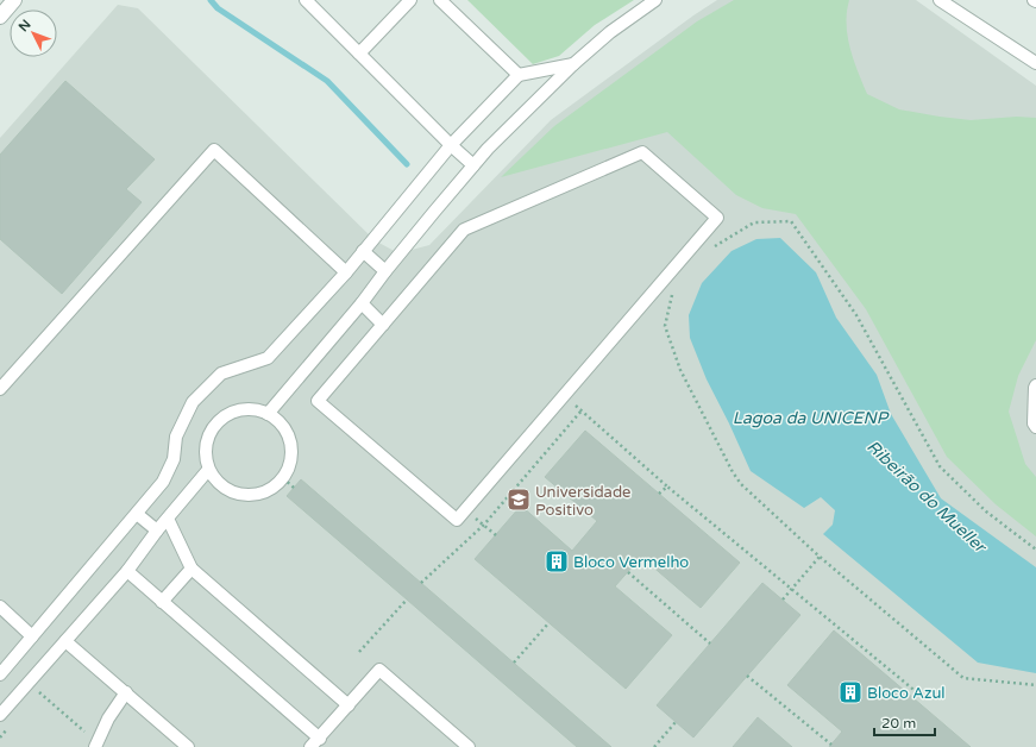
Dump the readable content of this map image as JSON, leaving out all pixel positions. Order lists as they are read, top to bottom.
{
  "water": ["Lagoa da UNICENP", "Ribeirão do Mueller"],
  "places": {
    "school or university": ["Universidade Positivo"],
    "building": ["Bloco Vermelho", "Bloco Azul"]
  },
  "scale_bar": "20 m",
  "north": "top left"
}
